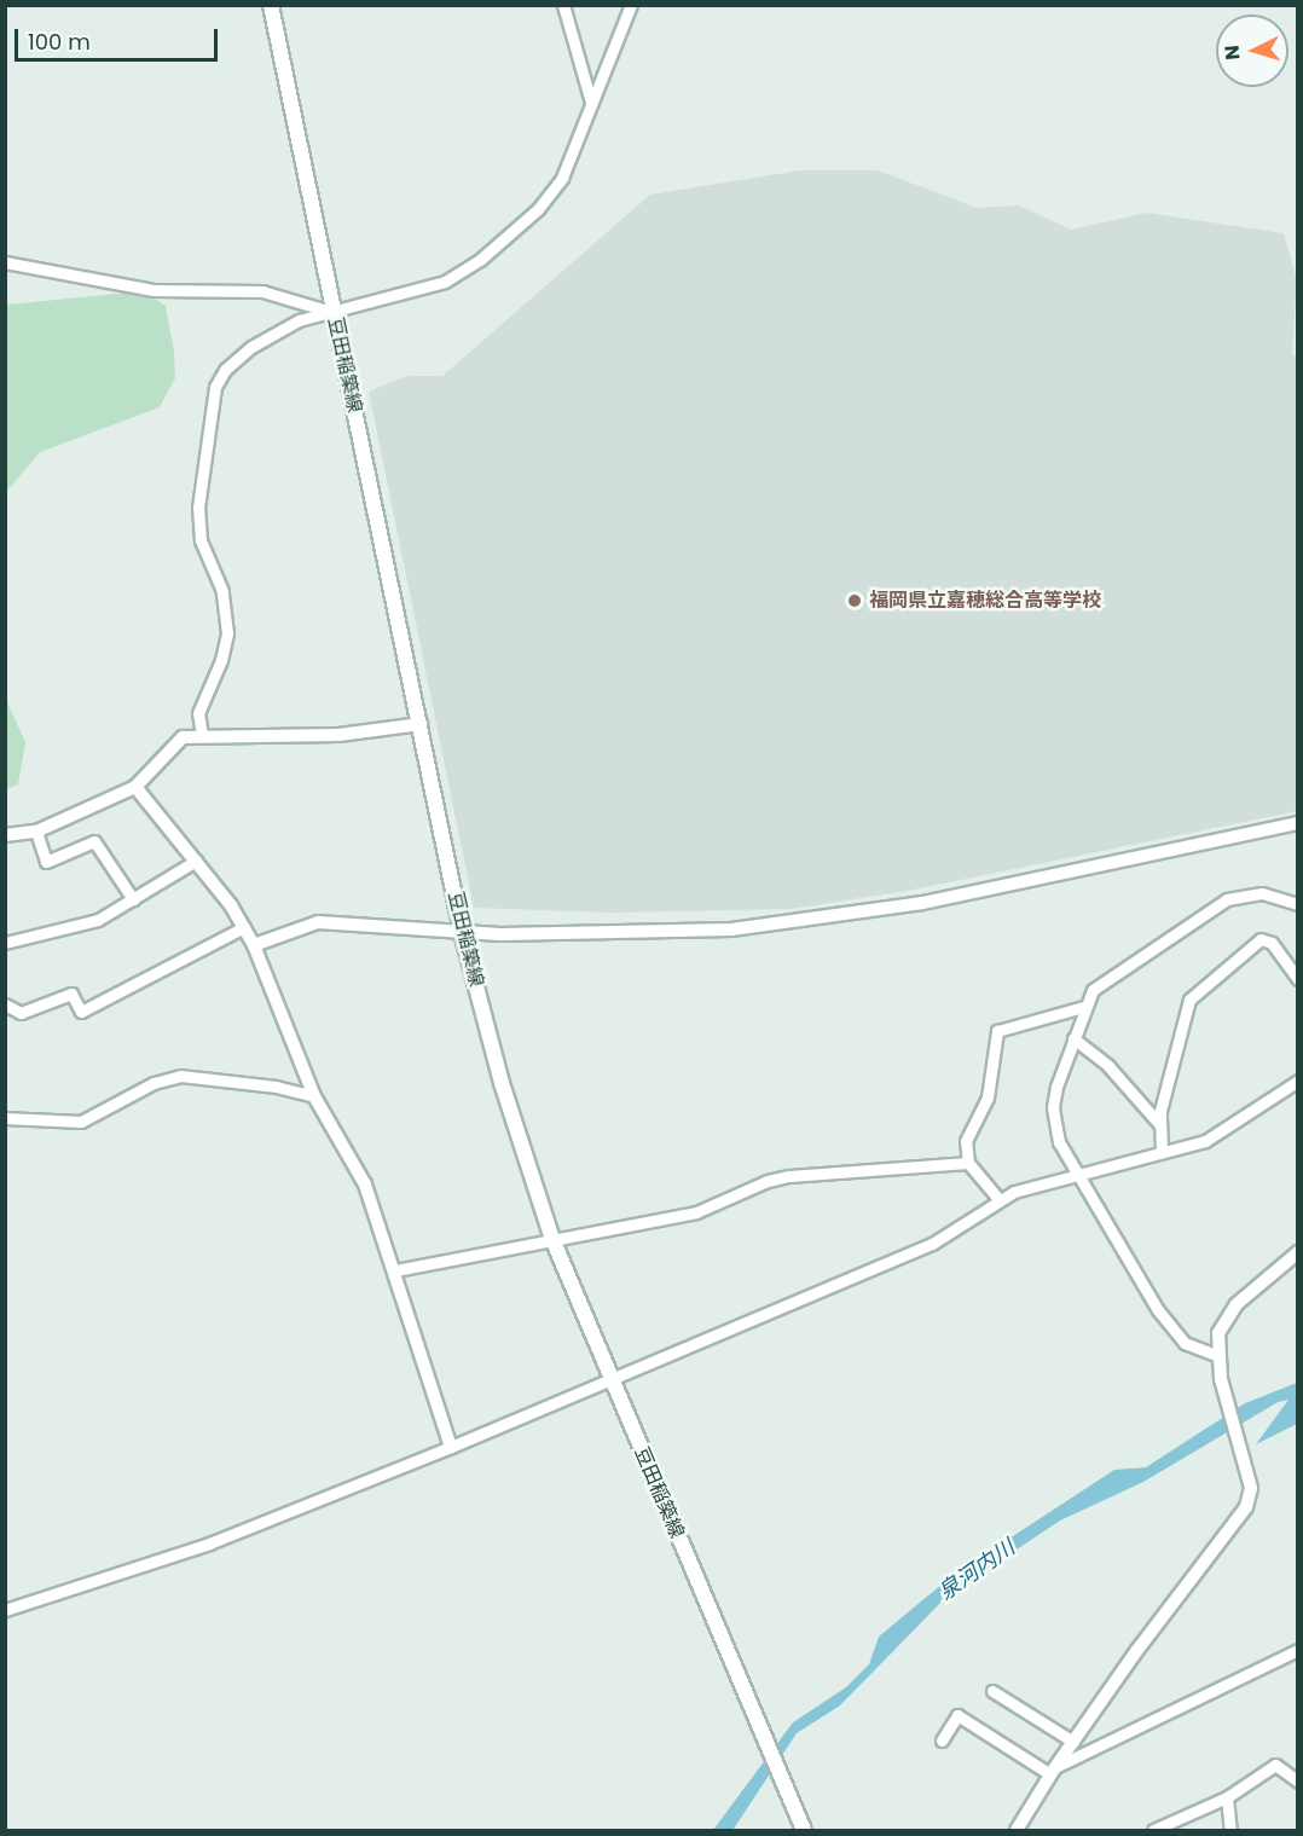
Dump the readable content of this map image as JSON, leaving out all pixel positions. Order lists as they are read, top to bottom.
{
  "streets": {
    "main road": ["豆田稲築線"]
  },
  "water": ["泉河内川"],
  "places": ["福岡県立嘉穂総合高等学校"],
  "scale_bar": "100 m",
  "north": "left"
}
